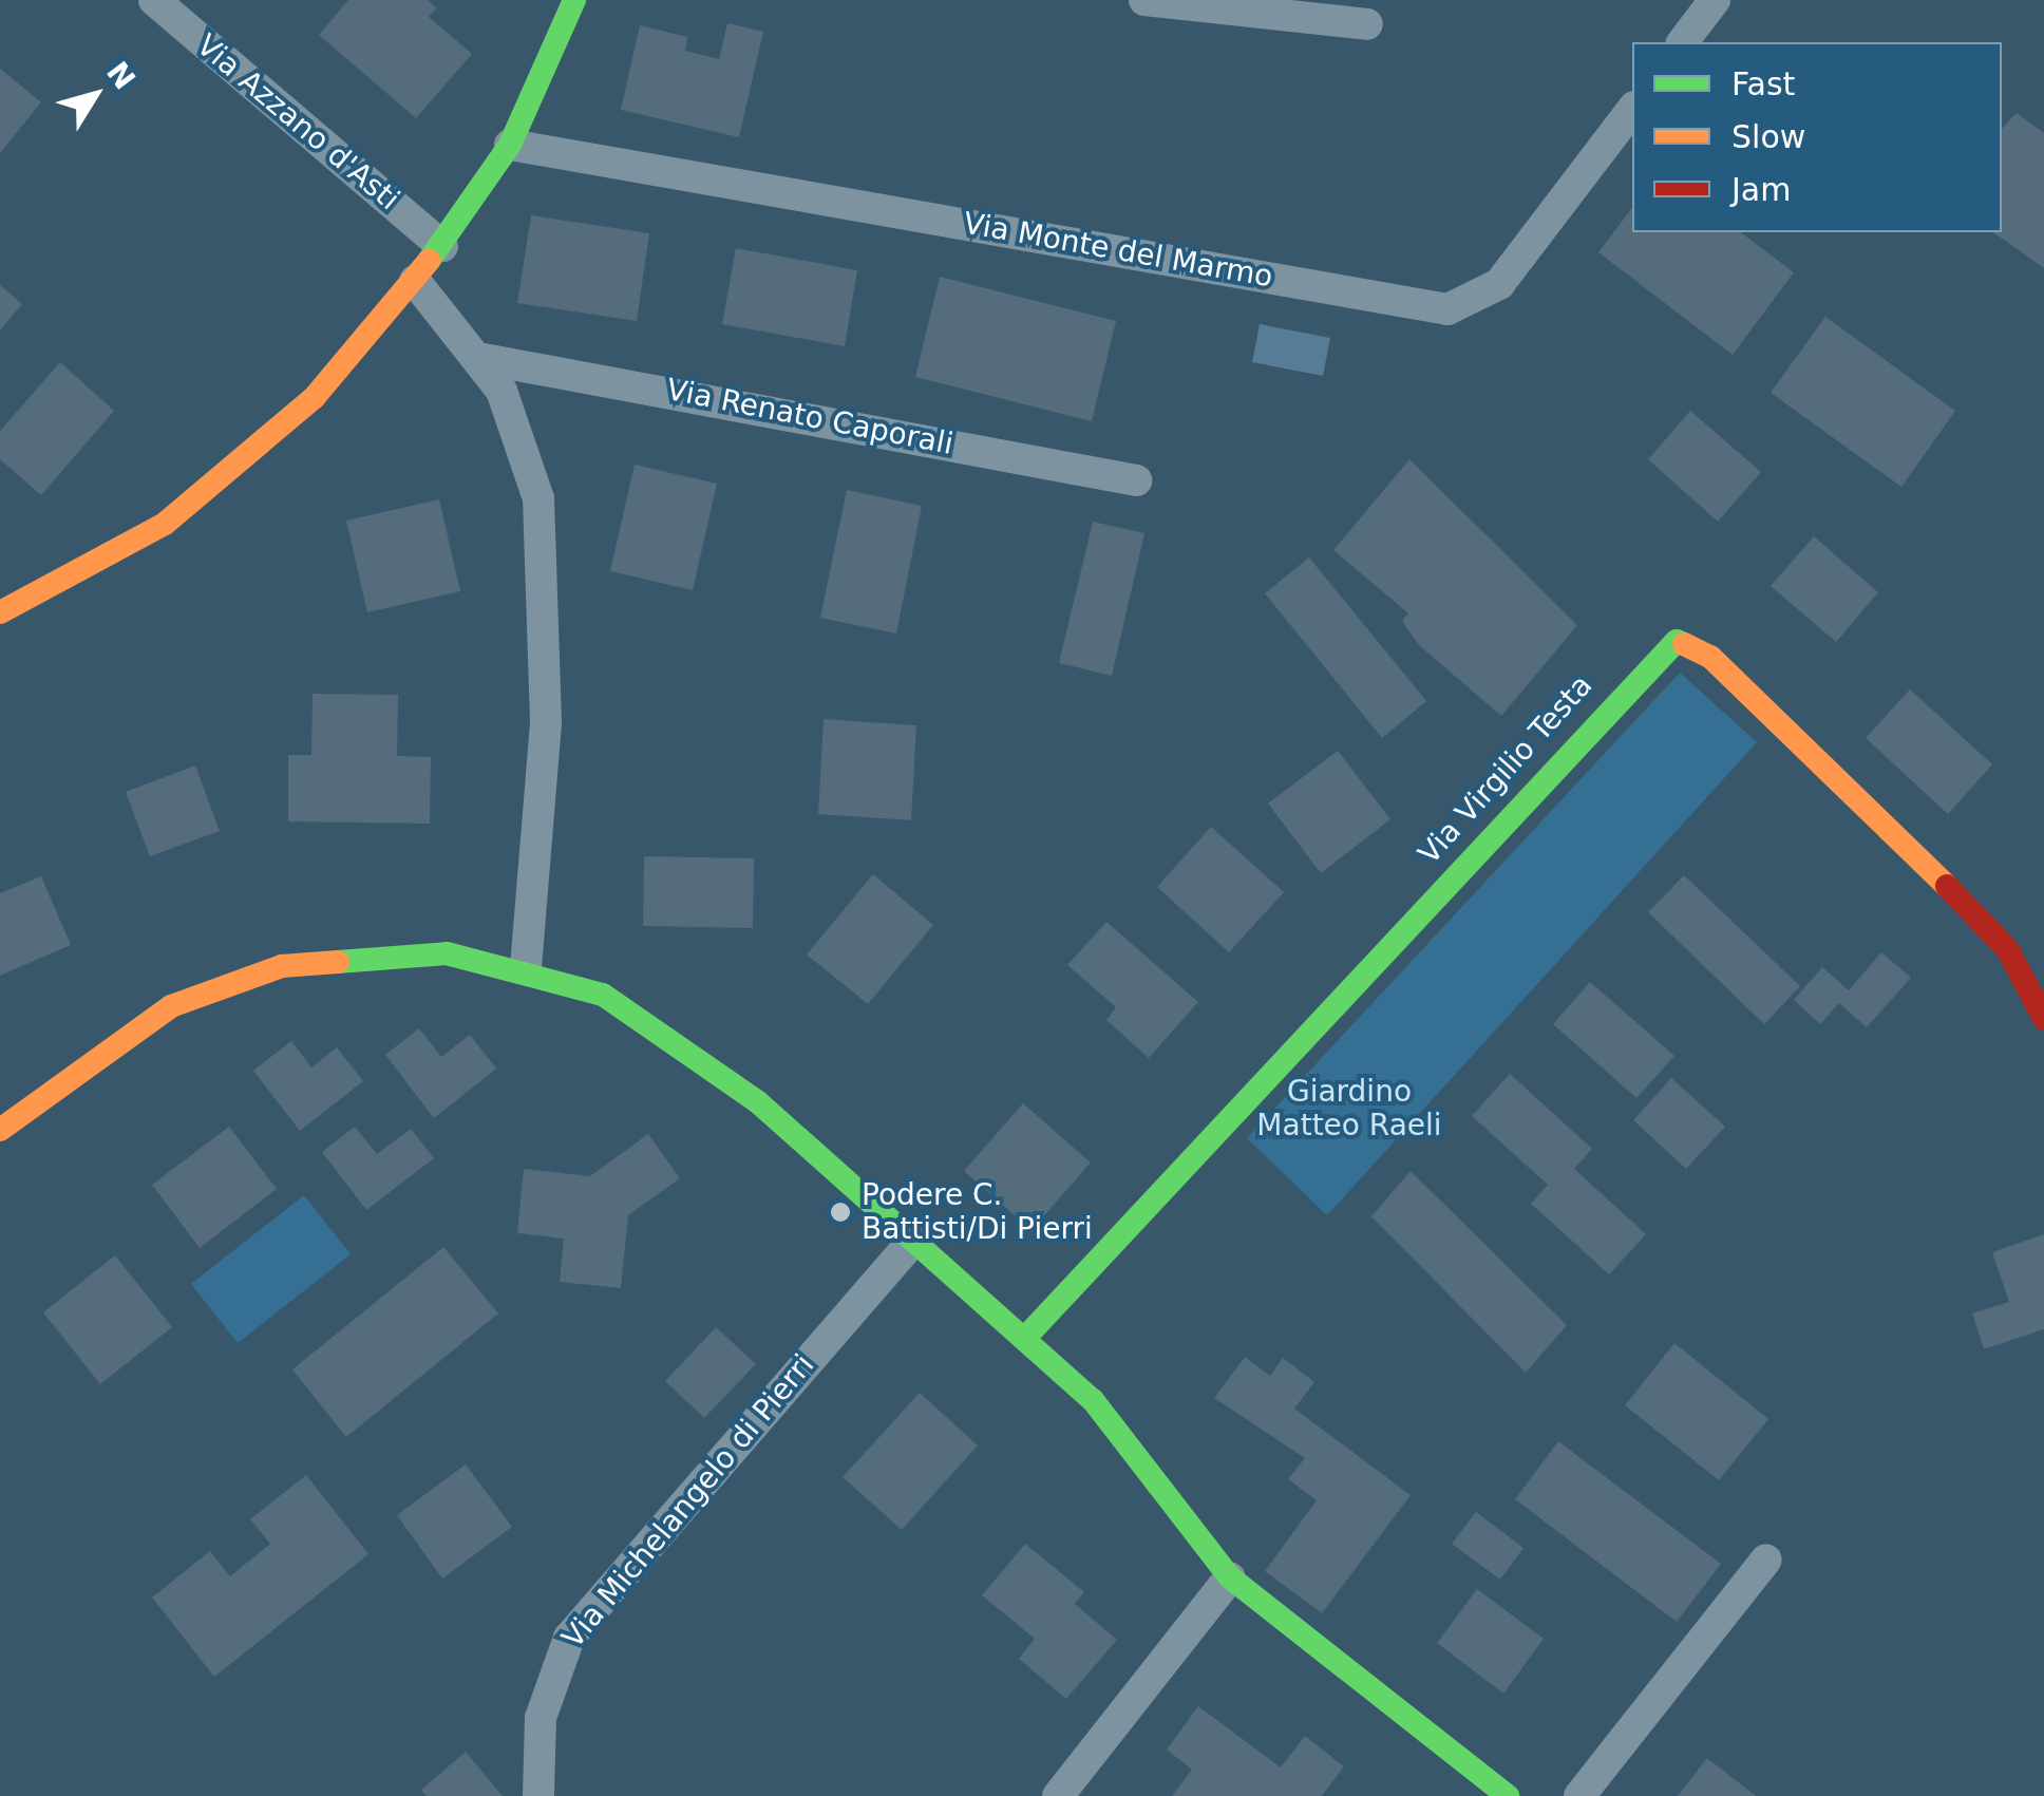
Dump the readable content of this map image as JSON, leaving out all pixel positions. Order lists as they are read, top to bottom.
{
  "streets": {
    "street": [
      "Via Azzano d'Asti",
      "Via Monte del Marmo",
      "Via Renato Caporali",
      "Via Virgilio Testa",
      "Via Michelangelo di Pierri"
    ]
  },
  "parks": ["Giardino Matteo Raeli"],
  "places": ["Podere C. Battisti/Di Pierri"],
  "legend": ["Fast", "Slow", "Jam"],
  "north": "top right"
}
